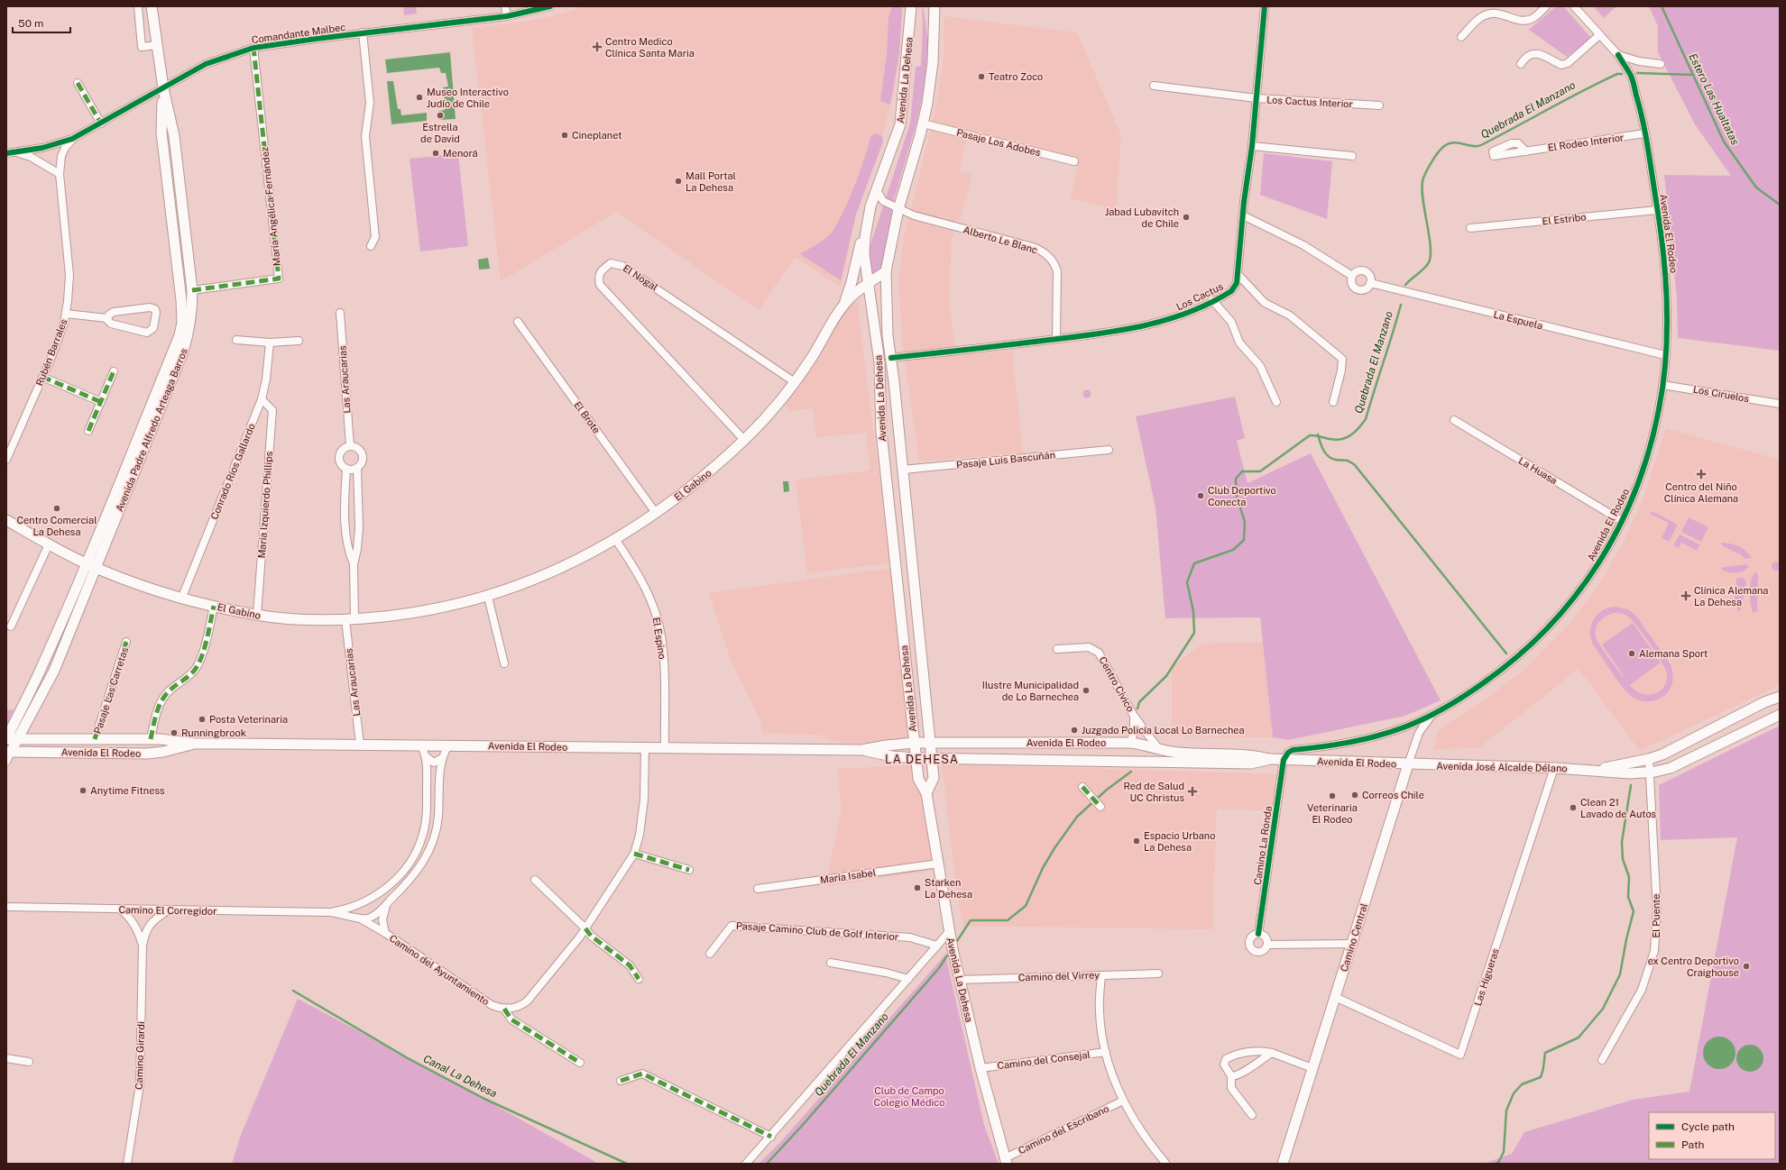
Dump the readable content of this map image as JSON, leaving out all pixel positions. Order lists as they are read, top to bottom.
{
  "streets": {
    "main road": [
      "Avenida La Dehesa",
      "Avenida El Rodeo",
      "Avenida Padre Alfredo Arteaga Barros",
      "El Gabino",
      "Avenida José Alcalde Délano",
      "Camino Central"
    ],
    "street": [
      "Comandante Malbec",
      "Los Cactus Interior",
      "Pasaje Los Adobes",
      "El Rodeo Interior",
      "María Angélica Fernández",
      "El Estribo",
      "Alberto Le Blanc",
      "El Nogal",
      "Los Cactus",
      "La Espuela",
      "Rubén Barrales",
      "Las Araucarias",
      "Los Ciruelos",
      "El Brote",
      "Pasaje Luis Bascuñán",
      "La Huasa",
      "Conrado Ríos Gallardo",
      "María Izquierdo Phillips",
      "El Espino",
      "Centro Cívico",
      "Pasaje Las Carretas",
      "Camino La Ronda",
      "María Isabel",
      "Camino El Corregidor",
      "El Puente",
      "Pasaje Camino Club de Golf Interior",
      "Camino del Ayuntamiento",
      "Camino del Virrey",
      "Las Higueras",
      "Camino Girardi",
      "Camino del Consejal",
      "Camino del Escribano"
    ]
  },
  "crossings": [
    ["Comandante Malbec", "María Angélica Fernández"],
    ["Comandante Malbec", "Rubén Barrales"],
    ["Comandante Malbec", "Avenida Padre Alfredo Arteaga Barros"],
    ["Avenida La Dehesa", "Pasaje Los Adobes"],
    ["Avenida La Dehesa", "Avenida El Rodeo"],
    ["Avenida La Dehesa", "Alberto Le Blanc"],
    ["Avenida La Dehesa", "Los Cactus"],
    ["Avenida La Dehesa", "Pasaje Luis Bascuñán"],
    ["Avenida La Dehesa", "El Gabino"],
    ["Avenida La Dehesa", "María Isabel"],
    ["Avenida La Dehesa", "Camino del Virrey"],
    ["Avenida La Dehesa", "Camino del Consejal"],
    ["Avenida La Dehesa", "Camino del Escribano"],
    ["Los Cactus Interior", "Los Cactus"],
    ["El Rodeo Interior", "Avenida El Rodeo"],
    ["María Angélica Fernández", "Avenida Padre Alfredo Arteaga Barros"],
    ["El Estribo", "Avenida El Rodeo"],
    ["Avenida El Rodeo", "La Espuela"],
    ["Avenida El Rodeo", "Las Araucarias"],
    ["Avenida El Rodeo", "Los Ciruelos"],
    ["Avenida El Rodeo", "Avenida Padre Alfredo Arteaga Barros"],
    ["Avenida El Rodeo", "La Huasa"],
    ["Avenida El Rodeo", "El Espino"],
    ["Avenida El Rodeo", "Centro Cívico"],
    ["Avenida El Rodeo", "Pasaje Las Carretas"],
    ["Avenida El Rodeo", "Avenida José Alcalde Délano"],
    ["Avenida El Rodeo", "Camino La Ronda"],
    ["Avenida El Rodeo", "Camino El Corregidor"],
    ["Avenida El Rodeo", "Camino Central"],
    ["Alberto Le Blanc", "Los Cactus"],
    ["El Nogal", "El Gabino"],
    ["Las Araucarias", "El Gabino"],
    ["El Brote", "El Gabino"],
    ["Avenida Padre Alfredo Arteaga Barros", "El Gabino"],
    ["Conrado Ríos Gallardo", "El Gabino"],
    ["Conrado Ríos Gallardo", "María Izquierdo Phillips"],
    ["El Gabino", "María Izquierdo Phillips"],
    ["El Gabino", "El Espino"],
    ["Avenida José Alcalde Délano", "El Puente"],
    ["Avenida José Alcalde Délano", "Camino Central"],
    ["Avenida José Alcalde Délano", "Las Higueras"],
    ["Camino La Ronda", "Camino Central"],
    ["Camino El Corregidor", "Camino del Ayuntamiento"],
    ["Camino El Corregidor", "Camino Girardi"],
    ["Camino Central", "Las Higueras"]
  ],
  "districts": ["LA DEHESA"],
  "water": ["Estero Las Hualtatas", "Quebrada El Manzano", "Canal La Dehesa"],
  "parks": ["Club de Campo Colegio Médico"],
  "places": {
    "health": [
      "Centro Medico Clínica Santa Maria",
      "Centro del Niño Clínica Alemana",
      "Clínica Alemana La Dehesa",
      "Red de Salud UC Christus"
    ],
    "other": [
      "Teatro Zoco",
      "Museo Interactivo Judío de Chile",
      "Estrella de David",
      "Cineplanet",
      "Menorá",
      "Mall Portal La Dehesa",
      "Jabad Lubavitch de Chile",
      "Club Deportivo Conecta",
      "Centro Comercial La Dehesa",
      "Alemana Sport",
      "Ilustre Municipalidad de Lo Barnechea",
      "Posta Veterinaria",
      "Juzgado Policía Local Lo Barnechea",
      "Runningbrook",
      "Anytime Fitness",
      "Correos Chile",
      "Veterinaria El Rodeo",
      "Clean 21 Lavado de Autos",
      "Espacio Urbano La Dehesa",
      "Starken La Dehesa",
      "ex Centro Deportivo Craighouse"
    ]
  },
  "legend": ["Cycle path", "Path"],
  "scale_bar": "50 m"
}
